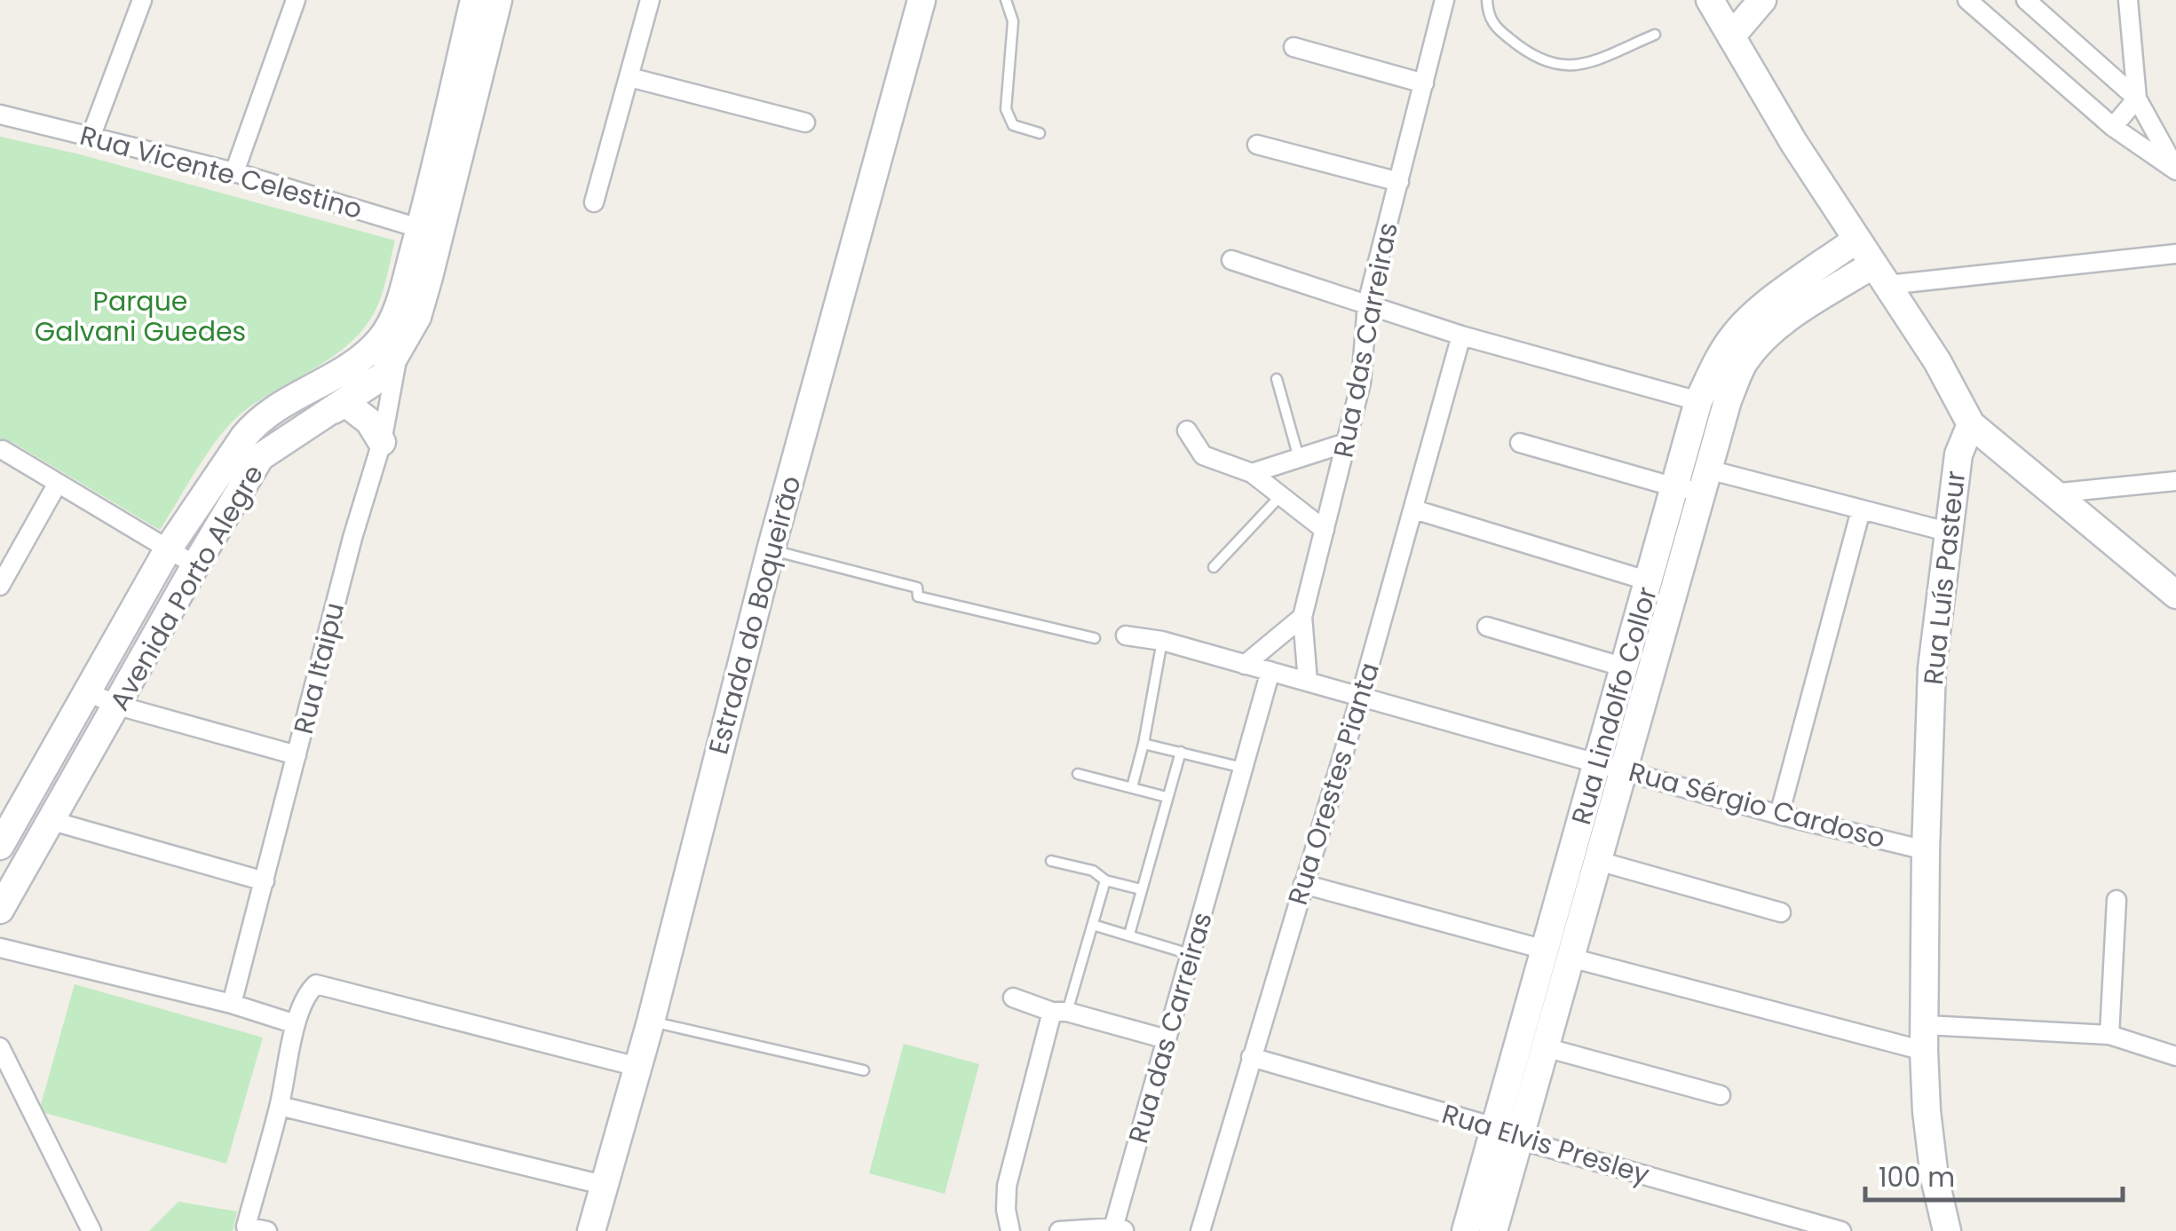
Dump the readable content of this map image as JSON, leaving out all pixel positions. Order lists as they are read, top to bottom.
{
  "streets": {
    "street": [
      "Rua Vicente Celestino",
      "Rua das Carreiras",
      "Rua Luís Pasteur",
      "Avenida Porto Alegre",
      "Estrada do Boqueirão",
      "Rua Itaipu",
      "Rua Lindolfo Collor",
      "Rua Orestes Pianta",
      "Rua Sérgio Cardoso",
      "Rua Elvis Presley"
    ]
  },
  "crossings": [
    ["Rua Vicente Celestino", "Avenida Porto Alegre"],
    ["Rua das Carreiras", "Rua Sérgio Cardoso"],
    ["Rua Luís Pasteur", "Rua Sérgio Cardoso"],
    ["Avenida Porto Alegre", "Rua Itaipu"],
    ["Rua Lindolfo Collor", "Rua Sérgio Cardoso"],
    ["Rua Lindolfo Collor", "Rua Elvis Presley"],
    ["Rua Orestes Pianta", "Rua Sérgio Cardoso"],
    ["Rua Orestes Pianta", "Rua Elvis Presley"]
  ],
  "parks": ["Parque Galvani Guedes"],
  "scale_bar": "100 m"
}
